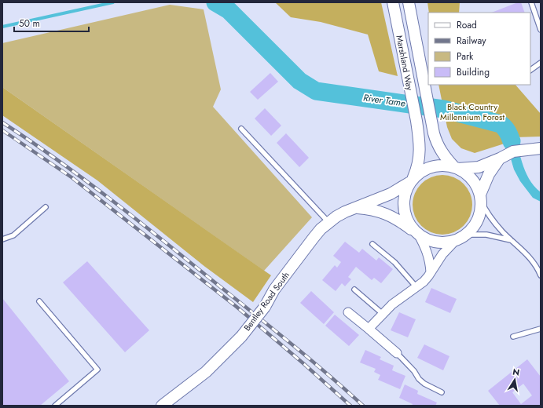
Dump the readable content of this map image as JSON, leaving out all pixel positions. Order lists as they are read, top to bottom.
{
  "streets": {
    "street": ["Marshland Way", "Bentley Road South"]
  },
  "crossings": [
    ["Marshland Way", "Bentley Road South"]
  ],
  "water": ["River Tame"],
  "parks": ["Black Country Millennium Forest"],
  "legend": [
    "Road",
    "Railway",
    "Park",
    "Building"
  ],
  "scale_bar": "50 m",
  "north": "top"
}
